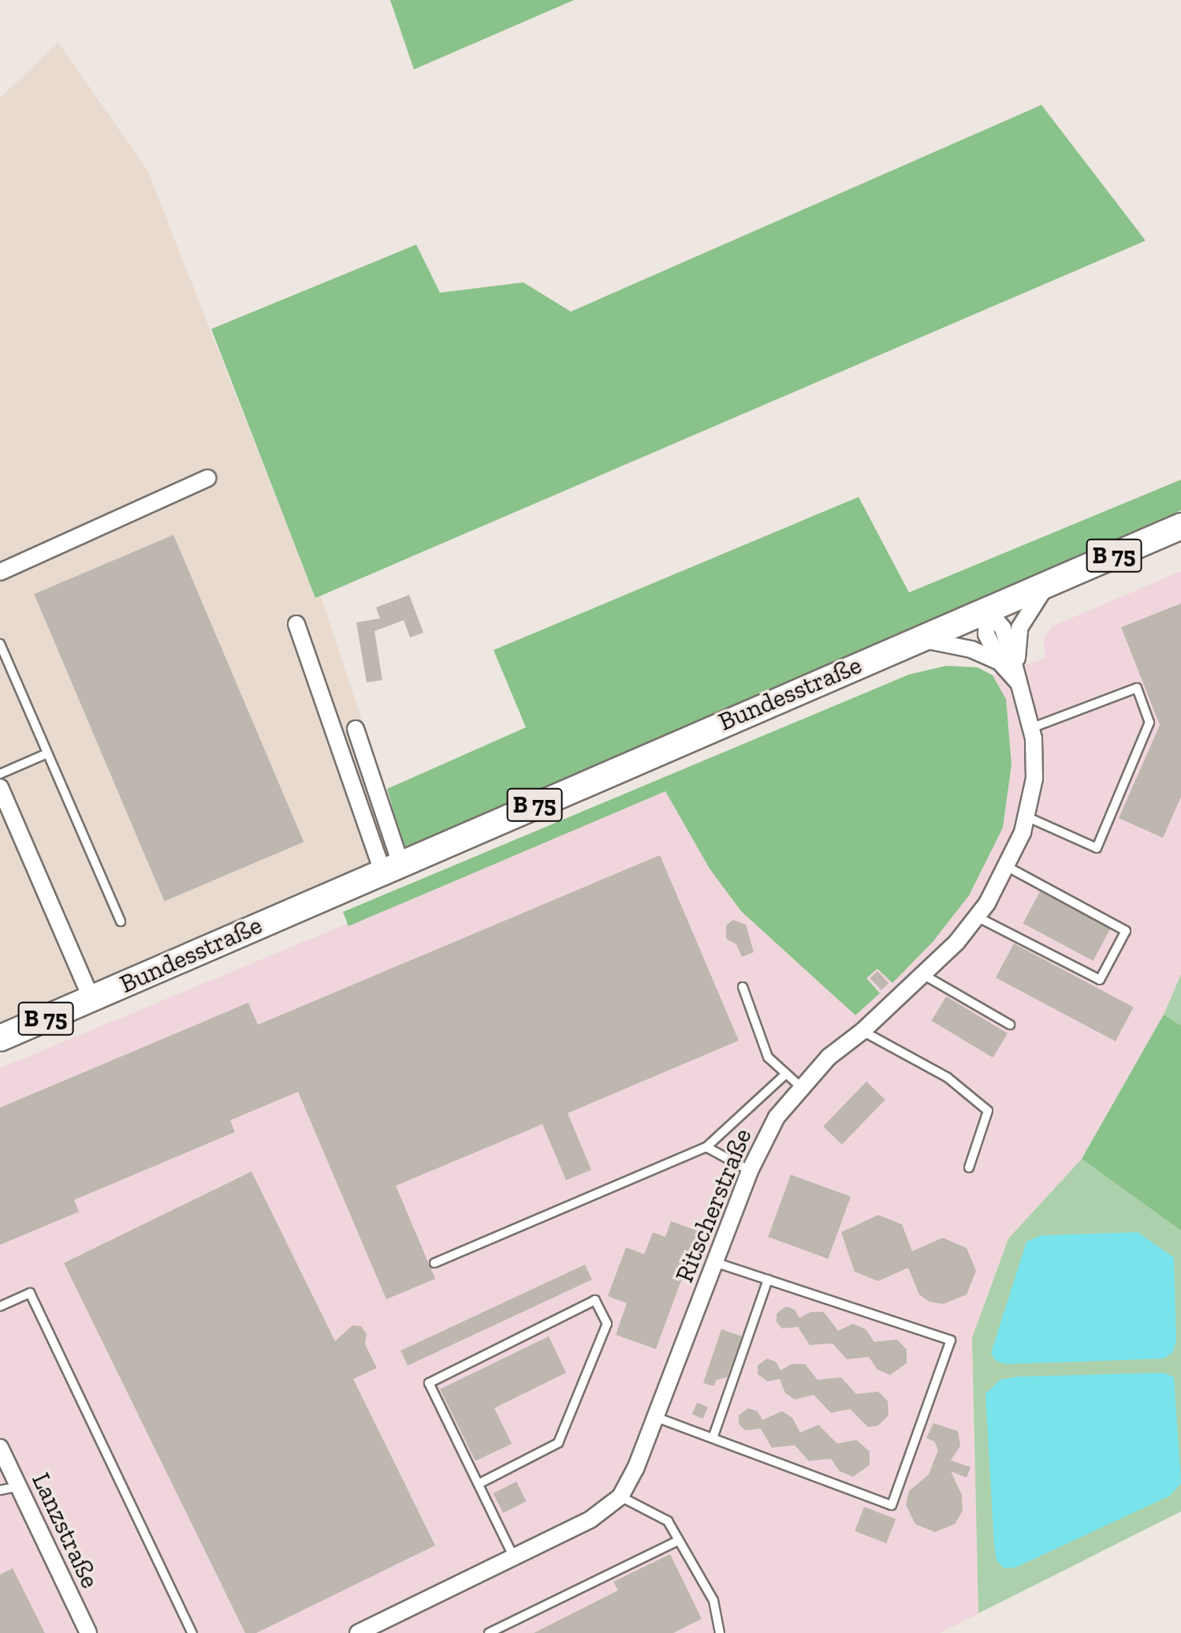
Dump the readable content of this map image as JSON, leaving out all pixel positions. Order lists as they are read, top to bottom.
{
  "streets": {
    "main road": ["B 75", "Bundesstraße"],
    "street": ["Ritscherstraße", "Lanzstraße"]
  },
  "crossings": [
    ["Bundesstraße", "Ritscherstraße"]
  ]
}
